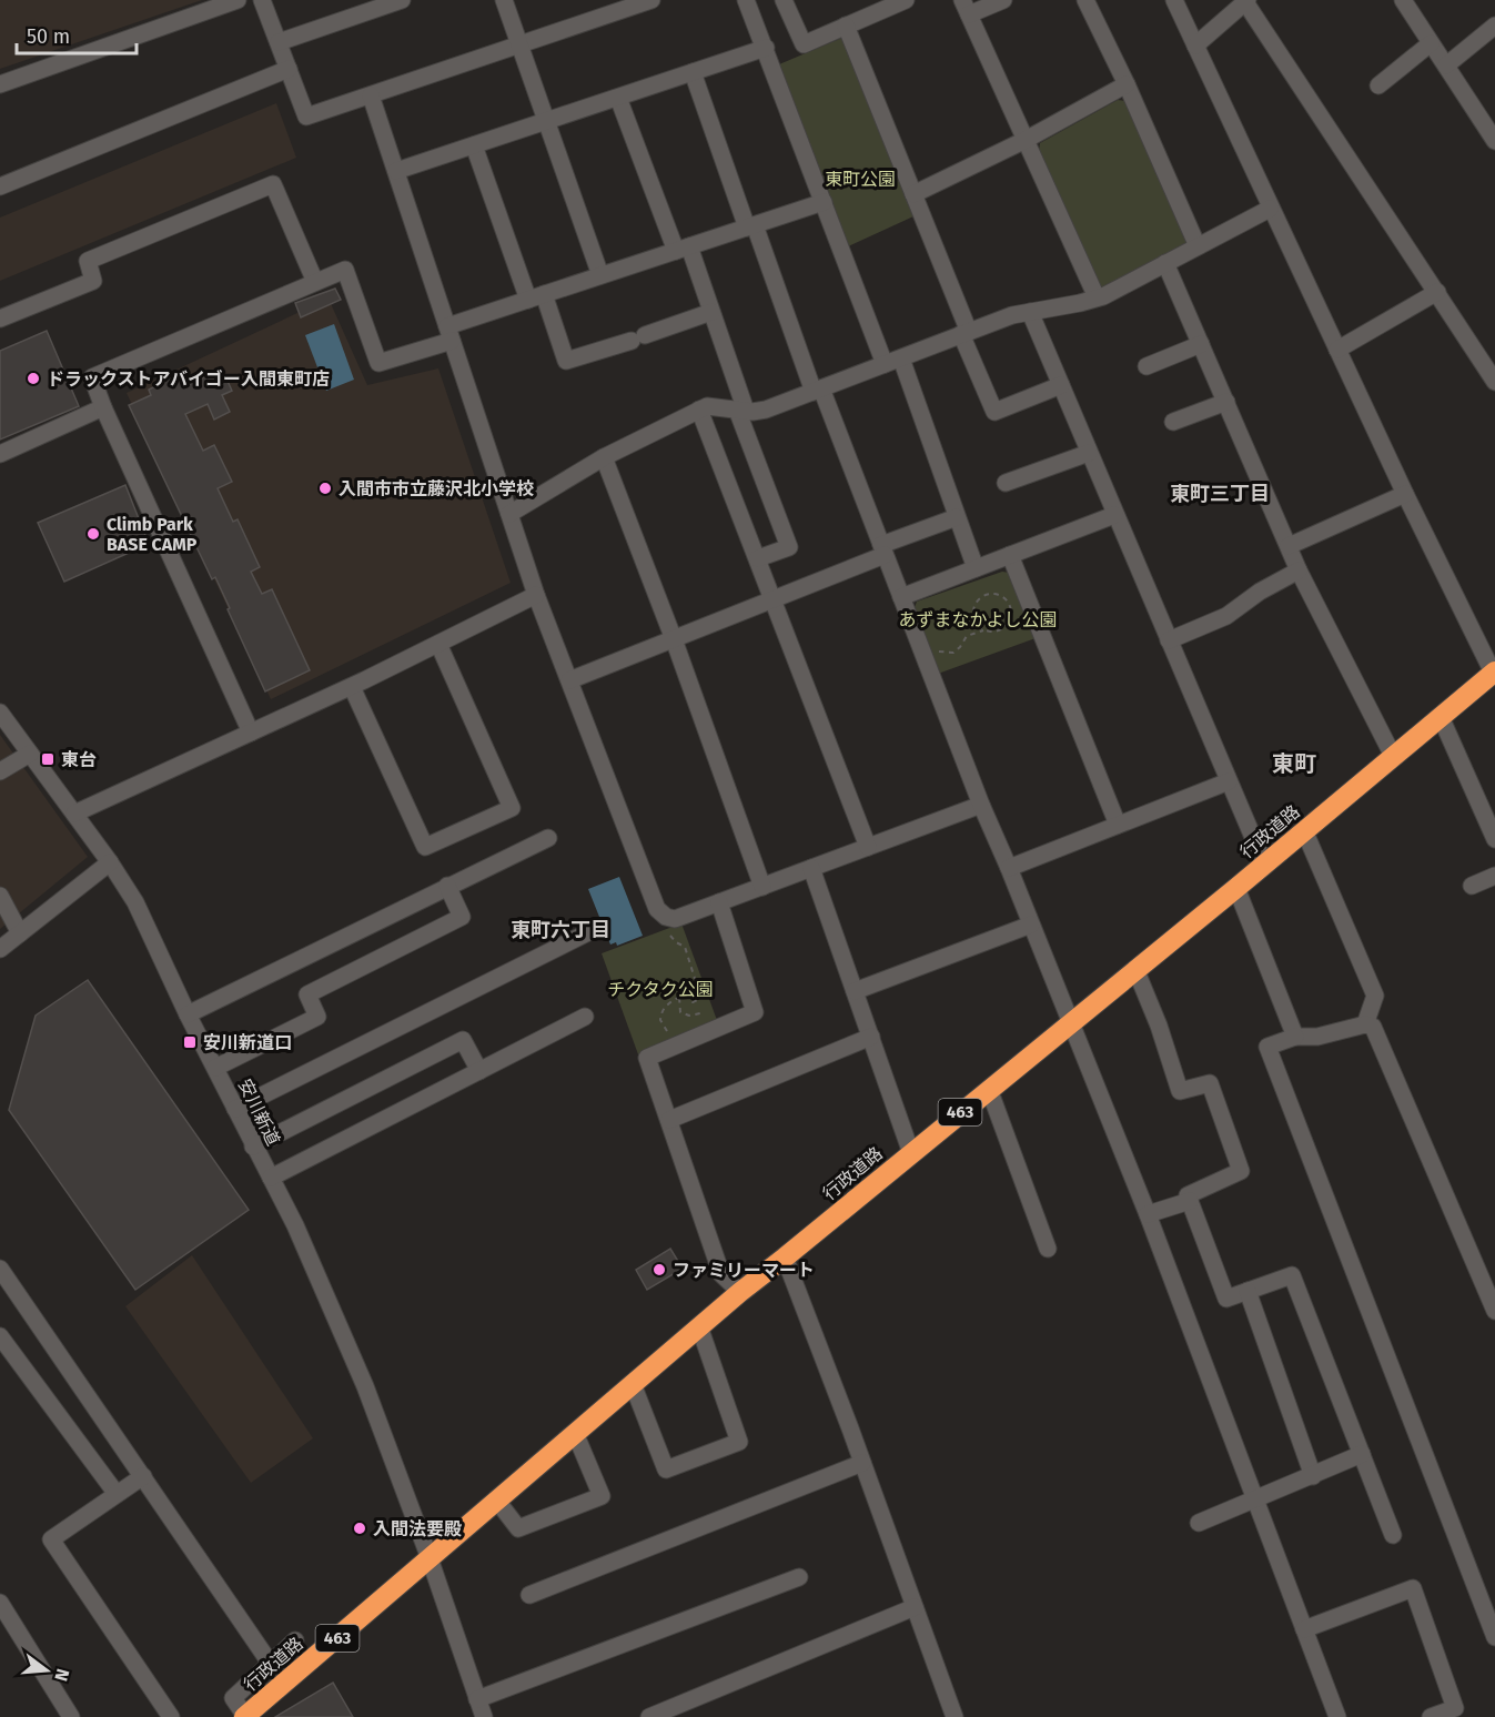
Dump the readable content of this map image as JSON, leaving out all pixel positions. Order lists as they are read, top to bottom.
{
  "streets": {
    "highway": ["行政道路", "463"],
    "street": ["安川新道"]
  },
  "crossings": [
    ["行政道路", "安川新道"]
  ],
  "districts": ["東町三丁目", "東町", "東町六丁目"],
  "parks": ["東町公園", "あずまなかよし公園", "チクタク公園"],
  "places": {
    "other": [
      "ドラックストアバイゴー入間東町店",
      "入間市市立藤沢北小学校",
      "Climb Park BASE CAMP",
      "ファミリーマート",
      "入間法要殿"
    ],
    "transit": ["東台", "安川新道口"]
  },
  "scale_bar": "50 m",
  "north": "right"
}
